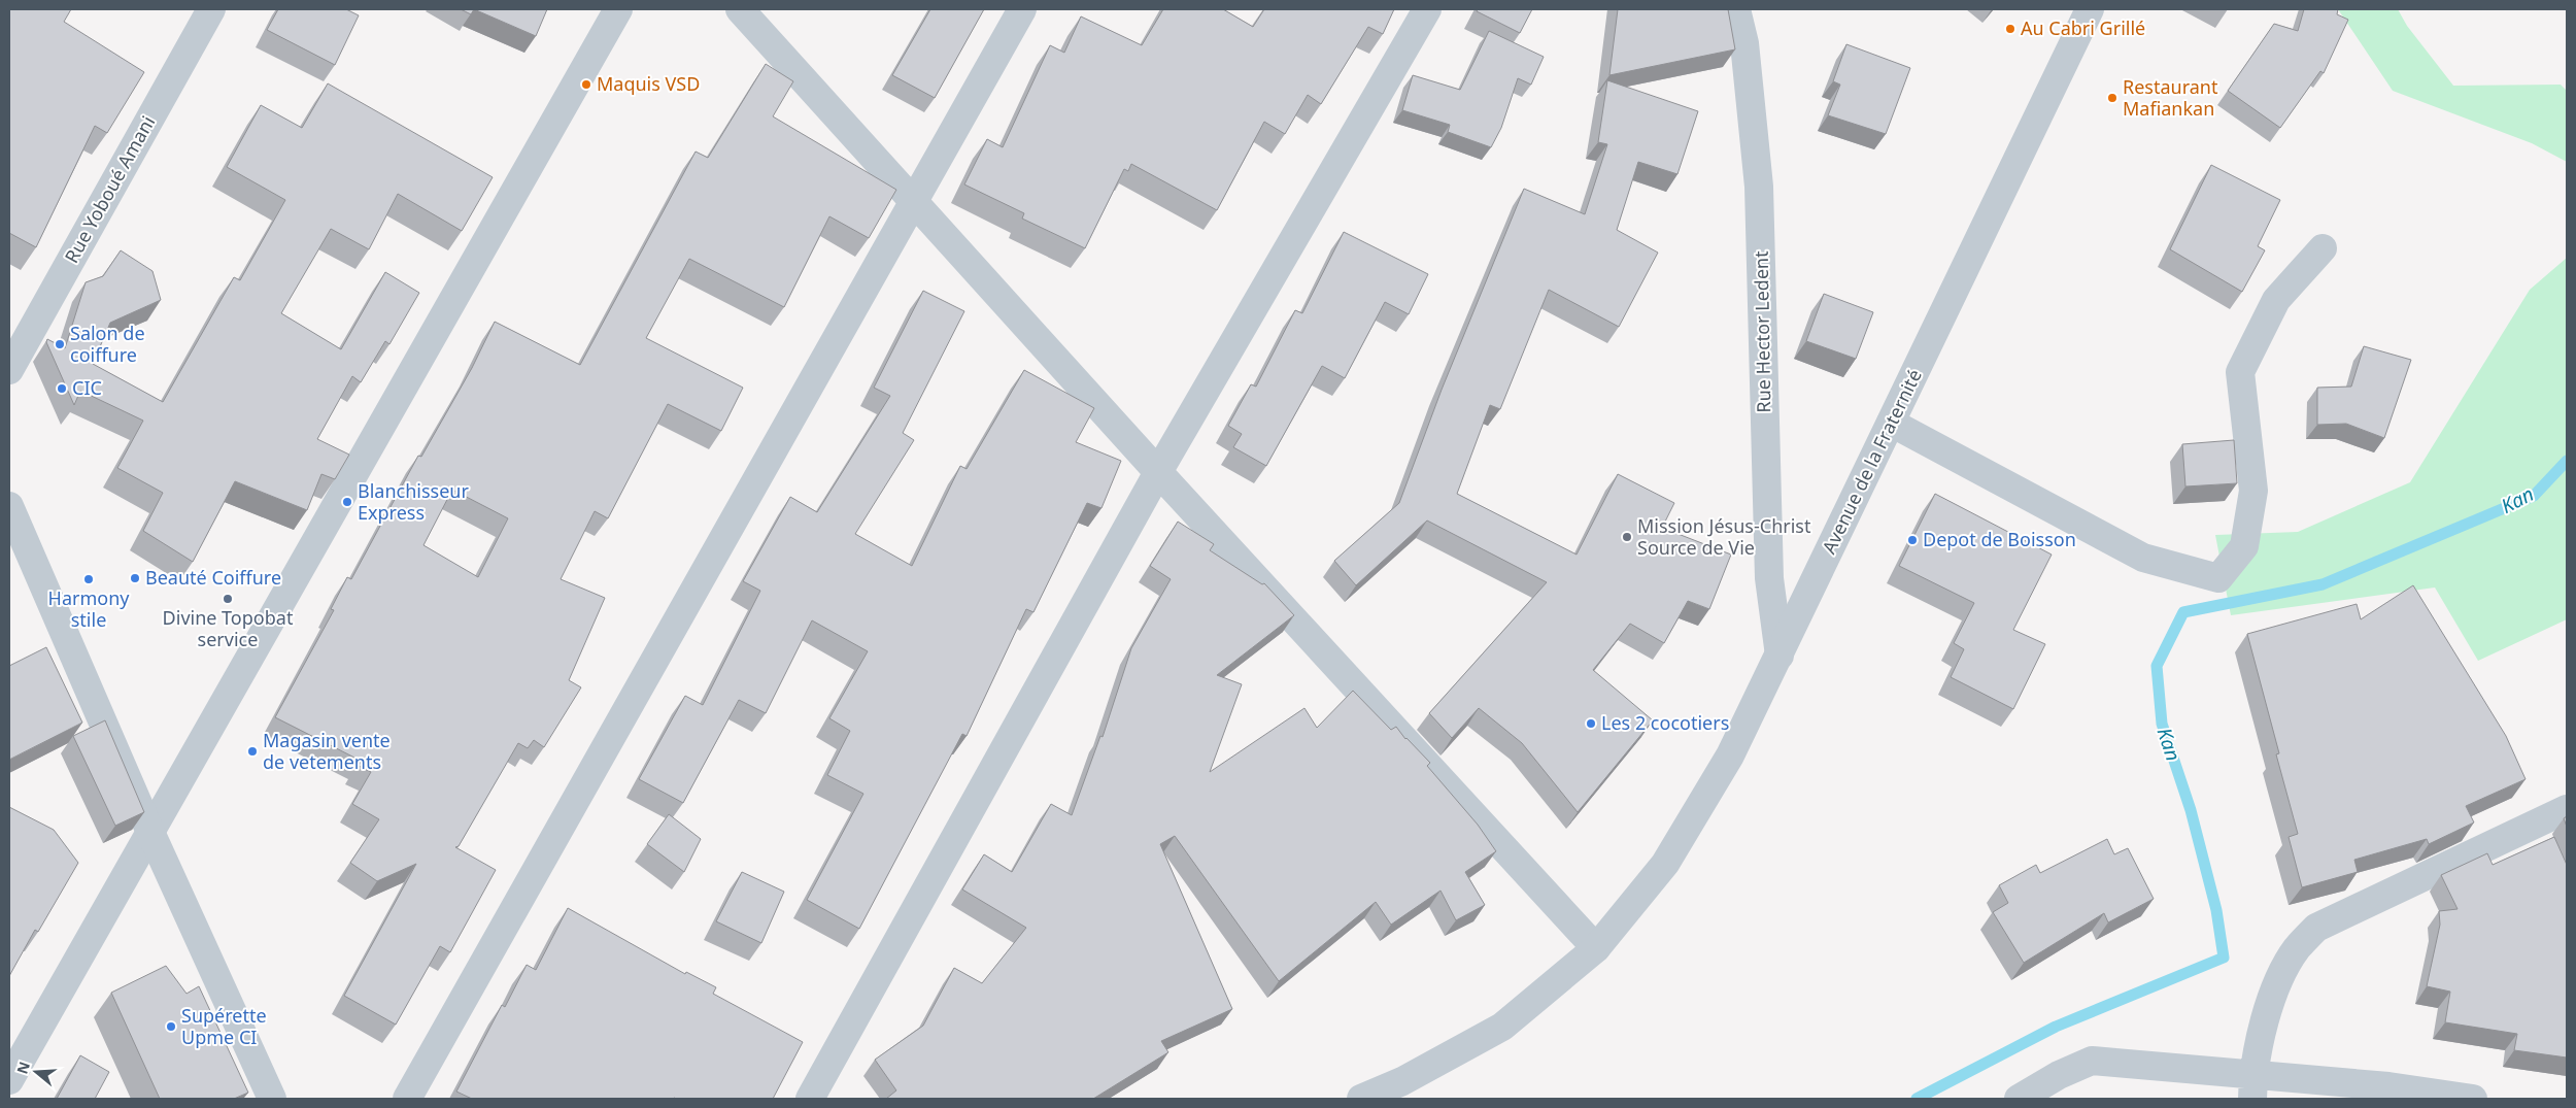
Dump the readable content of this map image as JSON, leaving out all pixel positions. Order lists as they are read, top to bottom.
{
  "streets": {
    "street": ["Rue Yoboué Amani", "Rue Hector Ledent", "Avenue de la Fraternité"]
  },
  "crossings": [
    ["Rue Hector Ledent", "Avenue de la Fraternité"]
  ],
  "water": ["Kan"],
  "places": [
    "Au Cabri Grillé",
    "Maquis VSD",
    "Restaurant Mafiankan",
    "Salon de coiffure",
    "CIC",
    "Blanchisseur Express",
    "Mission Jésus-Christ Source de Vie",
    "Depot de Boisson",
    "Beauté Coiffure",
    "Harmony stile",
    "Divine Topobat service",
    "Les 2 cocotiers",
    "Magasin vente de vetements",
    "Supérette Upme CI"
  ],
  "north": "left"
}
